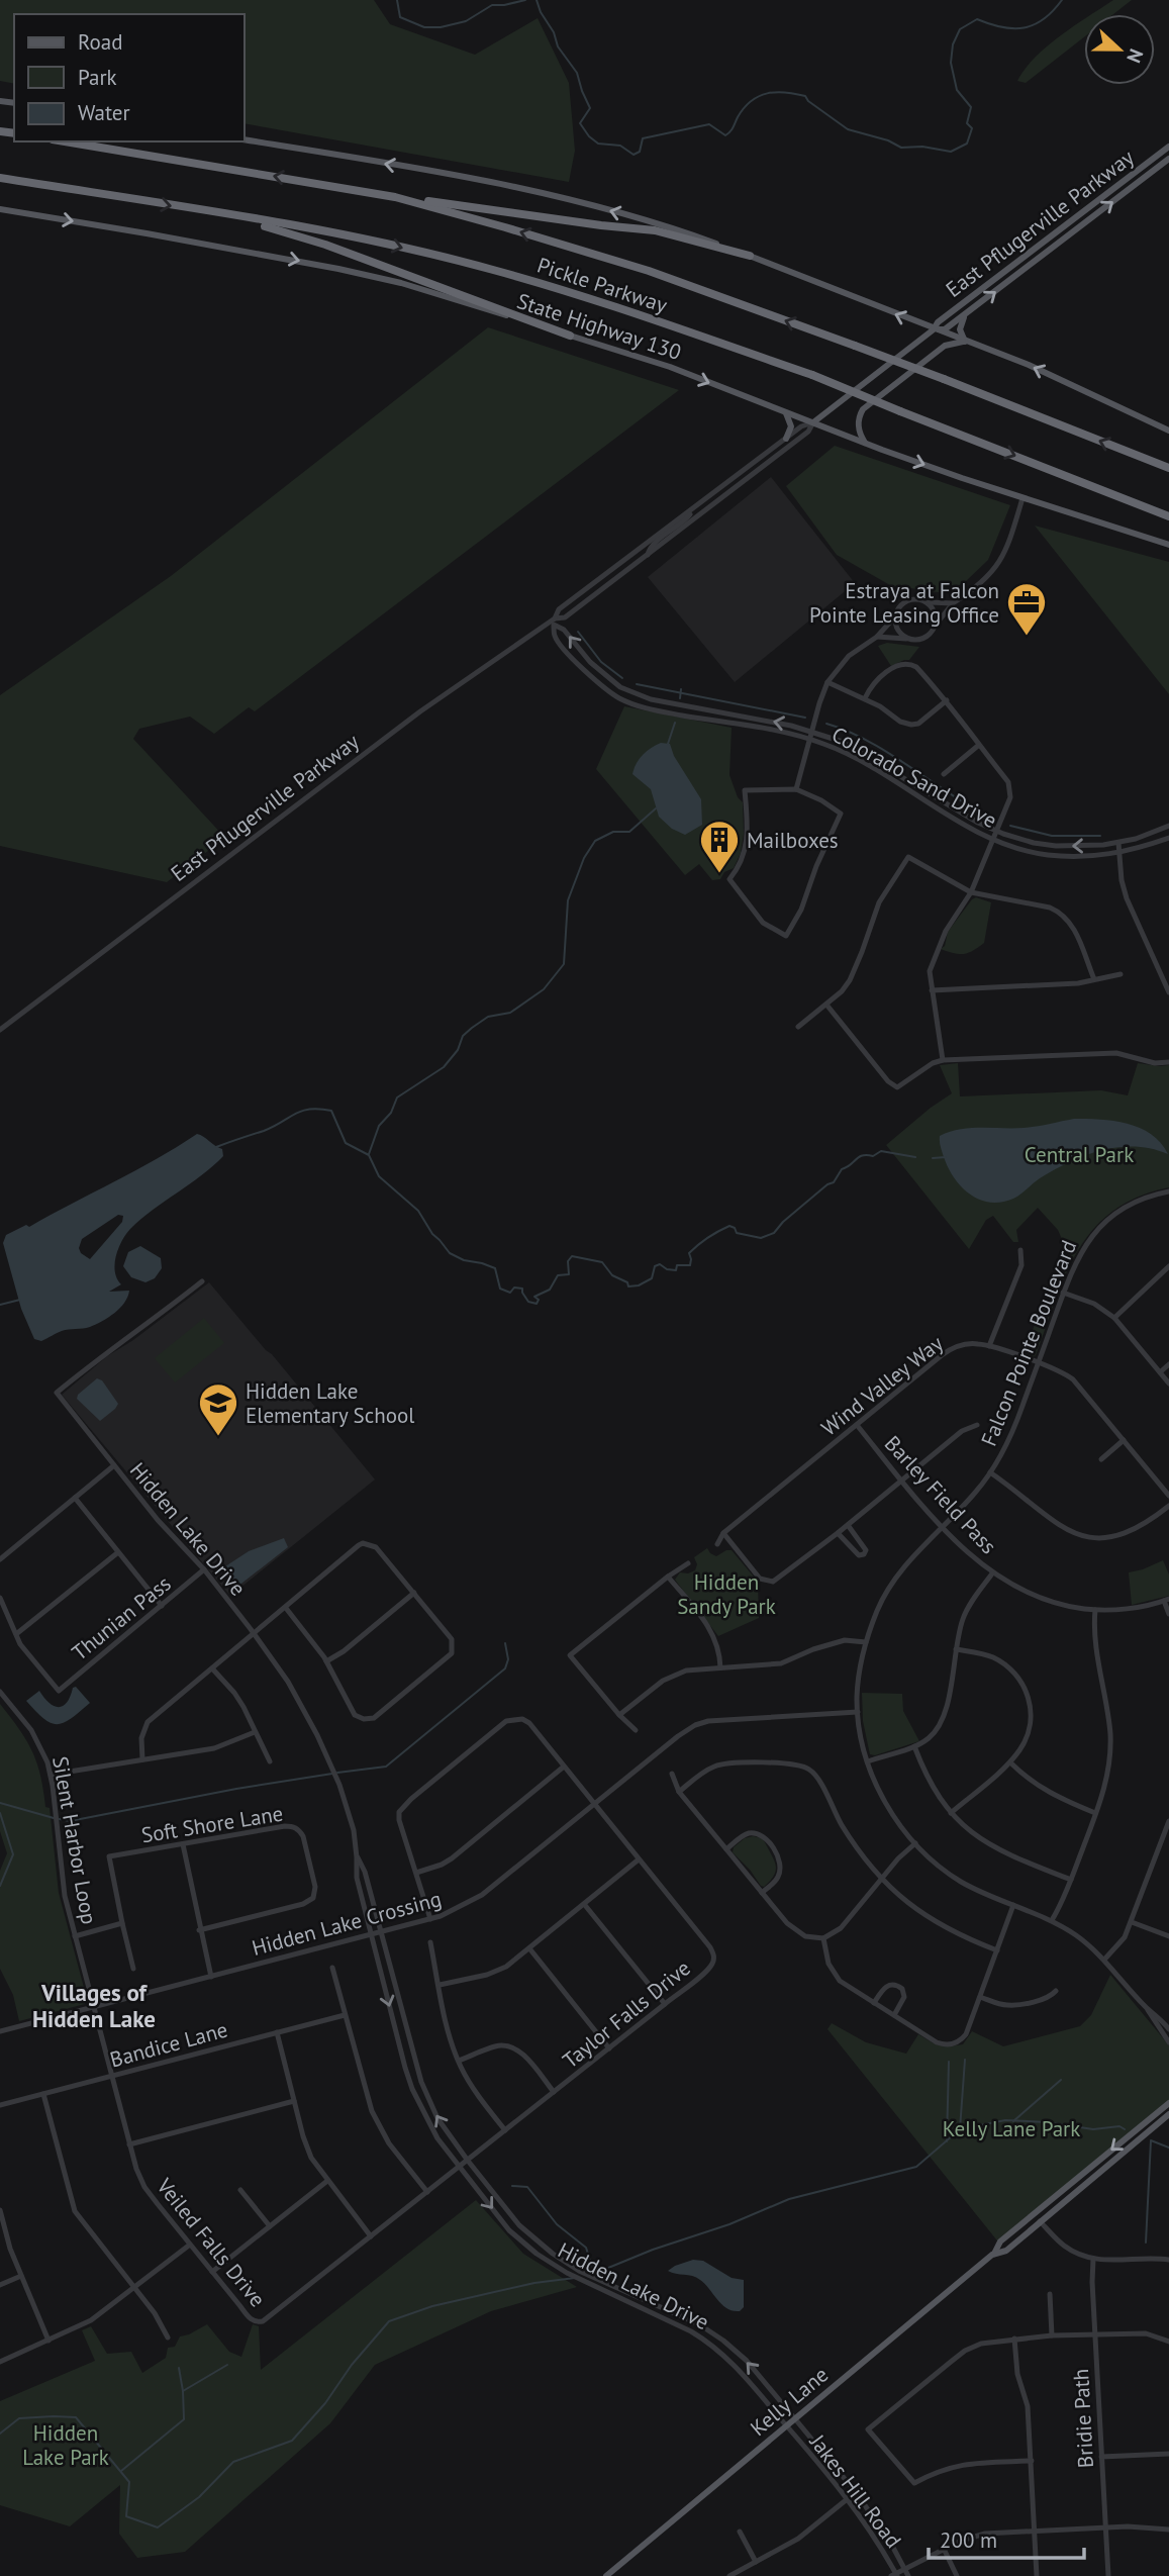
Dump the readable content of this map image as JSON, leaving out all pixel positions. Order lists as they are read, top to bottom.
{
  "streets": {
    "highway": ["Pickle Parkway"],
    "main road": ["East Pflugerville Parkway", "State Highway 130", "Kelly Lane"],
    "street": [
      "Colorado Sand Drive",
      "Falcon Pointe Boulevard",
      "Wind Valley Way",
      "Barley Field Pass",
      "Hidden Lake Drive",
      "Thunian Pass",
      "Soft Shore Lane",
      "Silent Harbor Loop",
      "Hidden Lake Crossing",
      "Taylor Falls Drive",
      "Bandice Lane",
      "Veiled Falls Drive",
      "Bridie Path",
      "Jakes Hill Road"
    ]
  },
  "crossings": [
    ["East Pflugerville Parkway", "State Highway 130"],
    ["East Pflugerville Parkway", "Colorado Sand Drive"],
    ["Falcon Pointe Boulevard", "Wind Valley Way"],
    ["Falcon Pointe Boulevard", "Barley Field Pass"],
    ["Falcon Pointe Boulevard", "Hidden Lake Crossing"],
    ["Wind Valley Way", "Barley Field Pass"],
    ["Hidden Lake Drive", "Thunian Pass"],
    ["Hidden Lake Drive", "Hidden Lake Crossing"],
    ["Hidden Lake Drive", "Taylor Falls Drive"],
    ["Hidden Lake Drive", "Veiled Falls Drive"],
    ["Hidden Lake Drive", "Kelly Lane"],
    ["Hidden Lake Drive", "Jakes Hill Road"],
    ["Silent Harbor Loop", "Hidden Lake Crossing"],
    ["Silent Harbor Loop", "Veiled Falls Drive"],
    ["Hidden Lake Crossing", "Taylor Falls Drive"],
    ["Hidden Lake Crossing", "Veiled Falls Drive"],
    ["Taylor Falls Drive", "Veiled Falls Drive"],
    ["Bandice Lane", "Veiled Falls Drive"],
    ["Kelly Lane", "Jakes Hill Road"]
  ],
  "one_way": ["State Highway 130"],
  "districts": ["Villages of Hidden Lake"],
  "parks": [
    "Central Park",
    "Hidden Sandy Park",
    "Kelly Lane Park",
    "Hidden Lake Park"
  ],
  "places": {
    "office": ["Estraya at Falcon Pointe Leasing Office"],
    "building": ["Mailboxes"],
    "school or university": ["Hidden Lake Elementary School"]
  },
  "legend": ["Road", "Park", "Water"],
  "scale_bar": "200 m",
  "north": "right"
}
